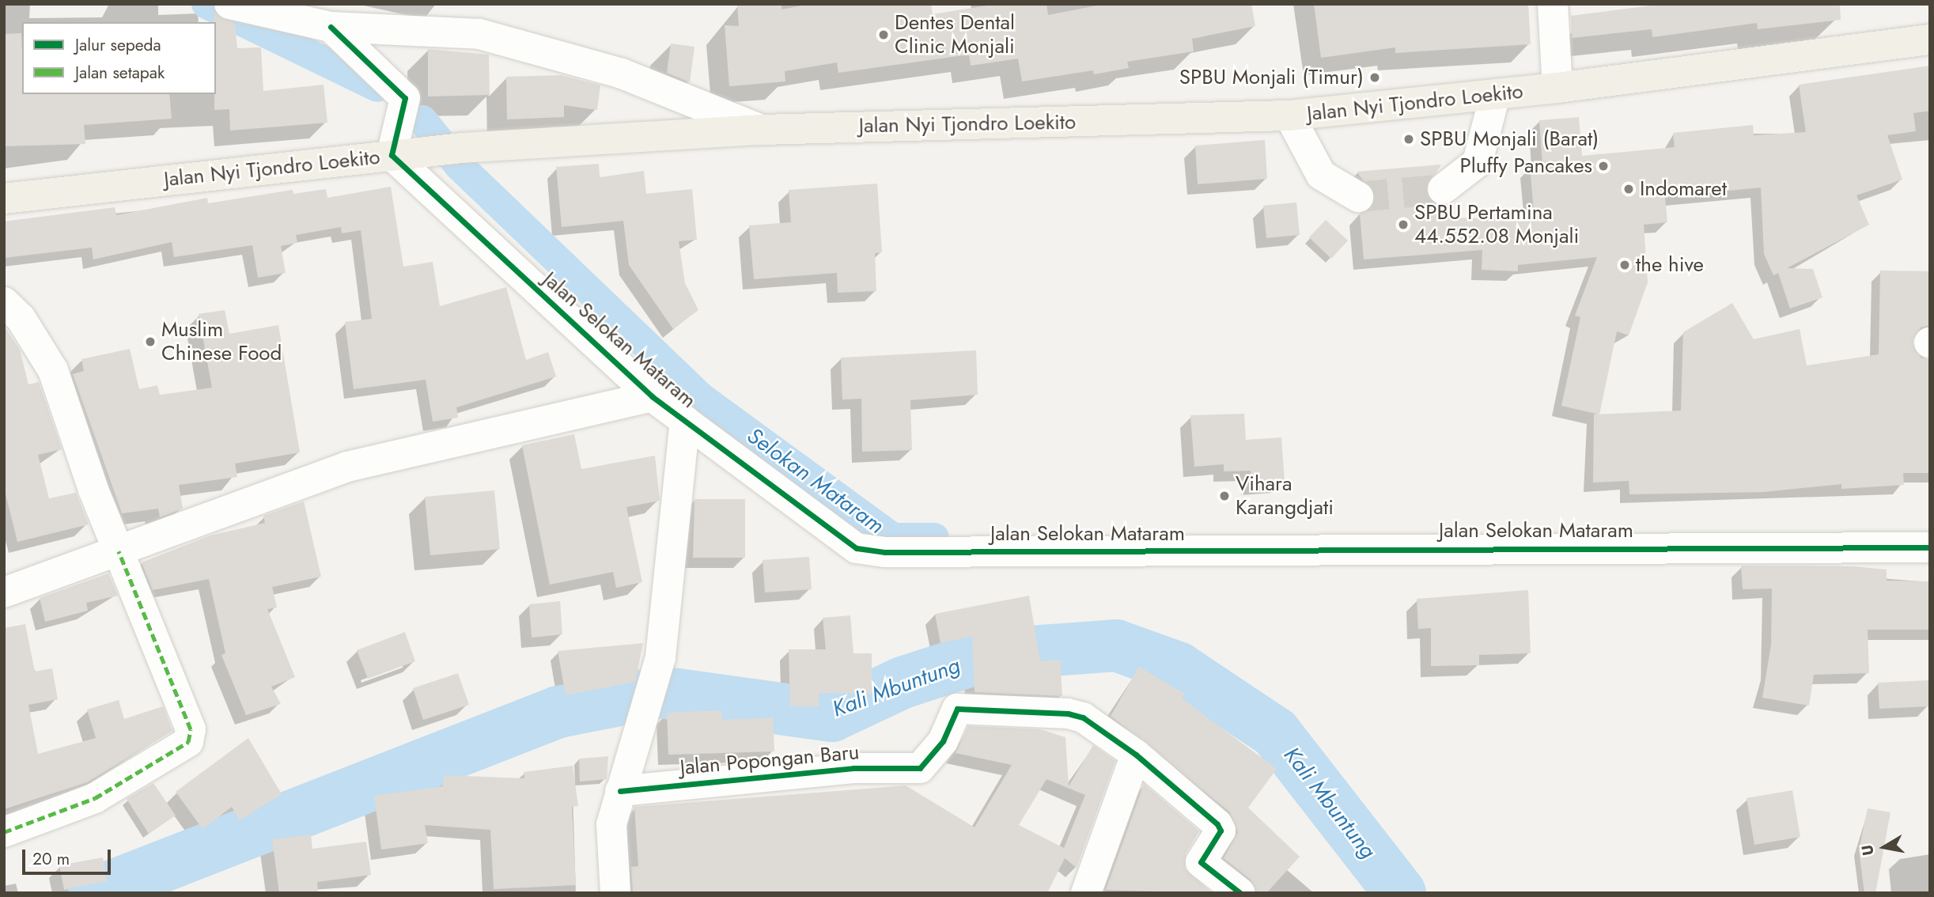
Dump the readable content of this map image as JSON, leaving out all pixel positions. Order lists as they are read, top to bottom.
{
  "streets": {
    "main road": ["Jalan Nyi Tjondro Loekito"],
    "street": ["Jalan Selokan Mataram", "Jalan Popongan Baru"]
  },
  "crossings": [
    ["Jalan Nyi Tjondro Loekito", "Jalan Selokan Mataram"]
  ],
  "water": ["Selokan Mataram", "Kali Mbuntung"],
  "places": [
    "Dentes Dental Clinic Monjali",
    "SPBU Monjali (Timur)",
    "SPBU Monjali (Barat)",
    "Pluffy Pancakes",
    "Indomaret",
    "SPBU Pertamina 44.552.08 Monjali",
    "the hive",
    "Muslim Chinese Food",
    "Vihara Karangdjati"
  ],
  "legend": ["Jalur sepeda", "Jalan setapak"],
  "scale_bar": "20 m",
  "north": "left"
}
